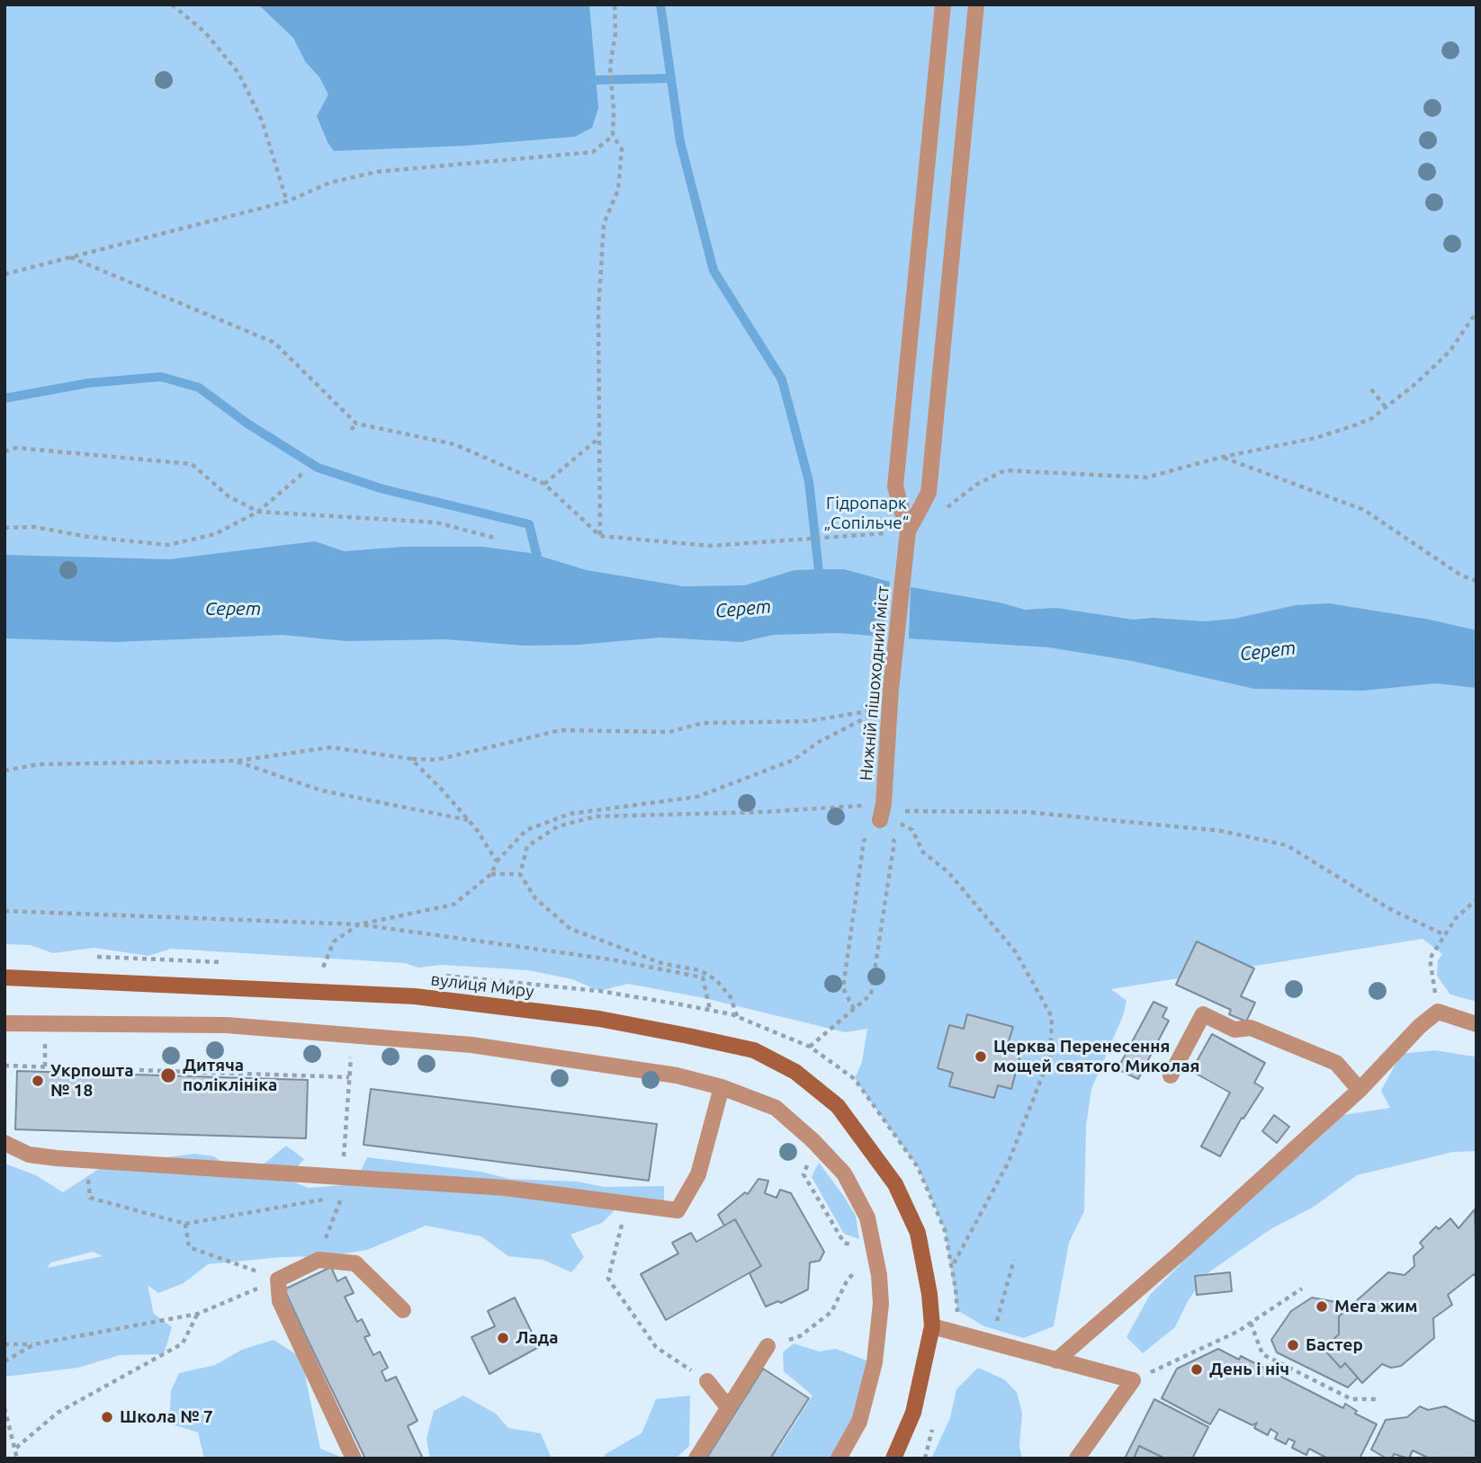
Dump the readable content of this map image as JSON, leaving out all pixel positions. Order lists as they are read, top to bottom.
{
  "streets": {
    "main road": ["вулиця Миру"],
    "street": ["Нижній пішоходний міст"]
  },
  "water": ["Серет"],
  "parks": ["Гідропарк „Сопільче“"],
  "places": [
    "Церква Перенесення мощей святого Миколая",
    "Дитяча поліклініка",
    "Укрпошта № 18",
    "Мега жим",
    "Лада",
    "Бастер",
    "День і ніч",
    "Школа № 7"
  ]
}
